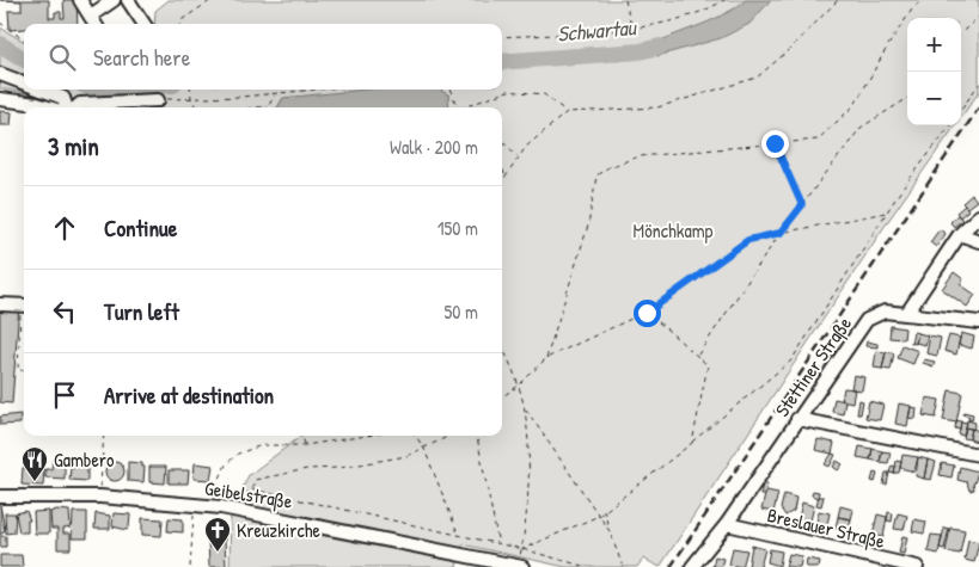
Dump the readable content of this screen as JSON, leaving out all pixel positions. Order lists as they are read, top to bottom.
{
  "streets": {
    "street": ["Stettiner Straße", "Geibelstraße", "Breslauer Straße"]
  },
  "crossings": [
    ["Stettiner Straße", "Breslauer Straße"]
  ],
  "water": ["Schwartau"],
  "parks": ["Mönchkamp"],
  "places": {
    "restaurant": ["Gambero"],
    "church": ["Kreuzkirche"]
  },
  "page": {
    "map_buttons": ["+", "−"],
    "search": "Search here",
    "heading": ["3 min", "Walk · 200 m"],
    "list": [
      ["Continue", "150 m"],
      ["Turn left", "50 m"],
      "Arrive at destination"
    ]
  }
}
